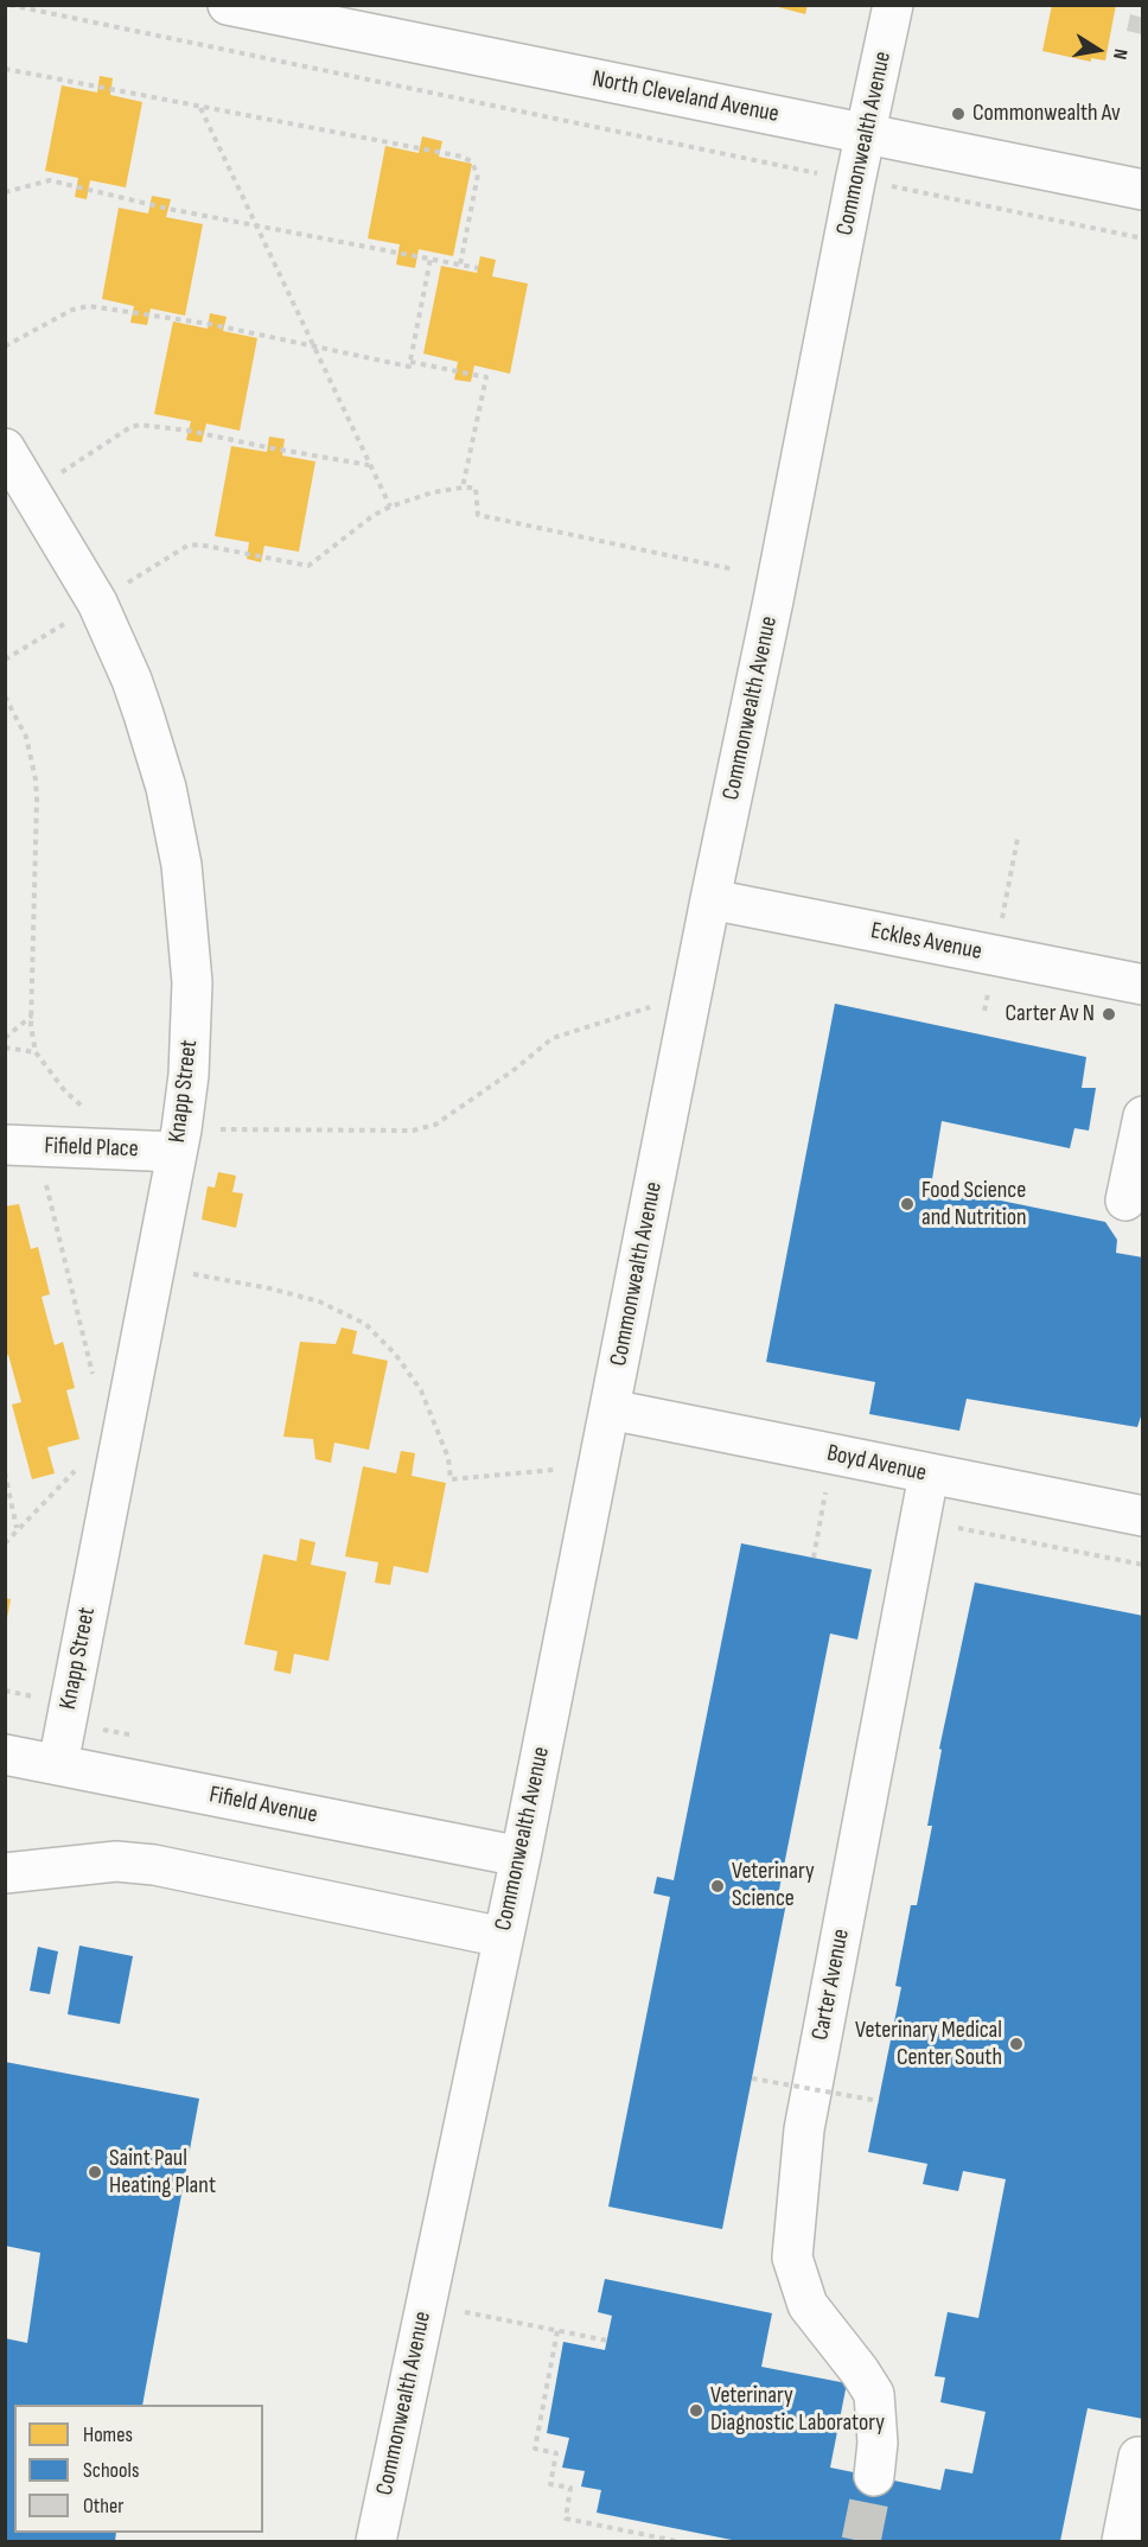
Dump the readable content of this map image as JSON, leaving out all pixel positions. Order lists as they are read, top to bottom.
{
  "streets": {
    "street": [
      "North Cleveland Avenue",
      "Commonwealth Avenue",
      "Eckles Avenue",
      "Knapp Street",
      "Fifield Place",
      "Boyd Avenue",
      "Fifield Avenue",
      "Carter Avenue"
    ]
  },
  "crossings": [
    ["North Cleveland Avenue", "Commonwealth Avenue"],
    ["Commonwealth Avenue", "Eckles Avenue"],
    ["Commonwealth Avenue", "Boyd Avenue"],
    ["Commonwealth Avenue", "Fifield Avenue"],
    ["Knapp Street", "Fifield Place"],
    ["Knapp Street", "Fifield Avenue"],
    ["Boyd Avenue", "Carter Avenue"]
  ],
  "places": [
    "Commonwealth Av",
    "Carter Av N",
    "Food Science and Nutrition",
    "Veterinary Science",
    "Veterinary Medical Center South",
    "Saint Paul Heating Plant",
    "Veterinary Diagnostic Laboratory"
  ],
  "legend": ["Homes", "Schools", "Other"],
  "north": "right"
}
